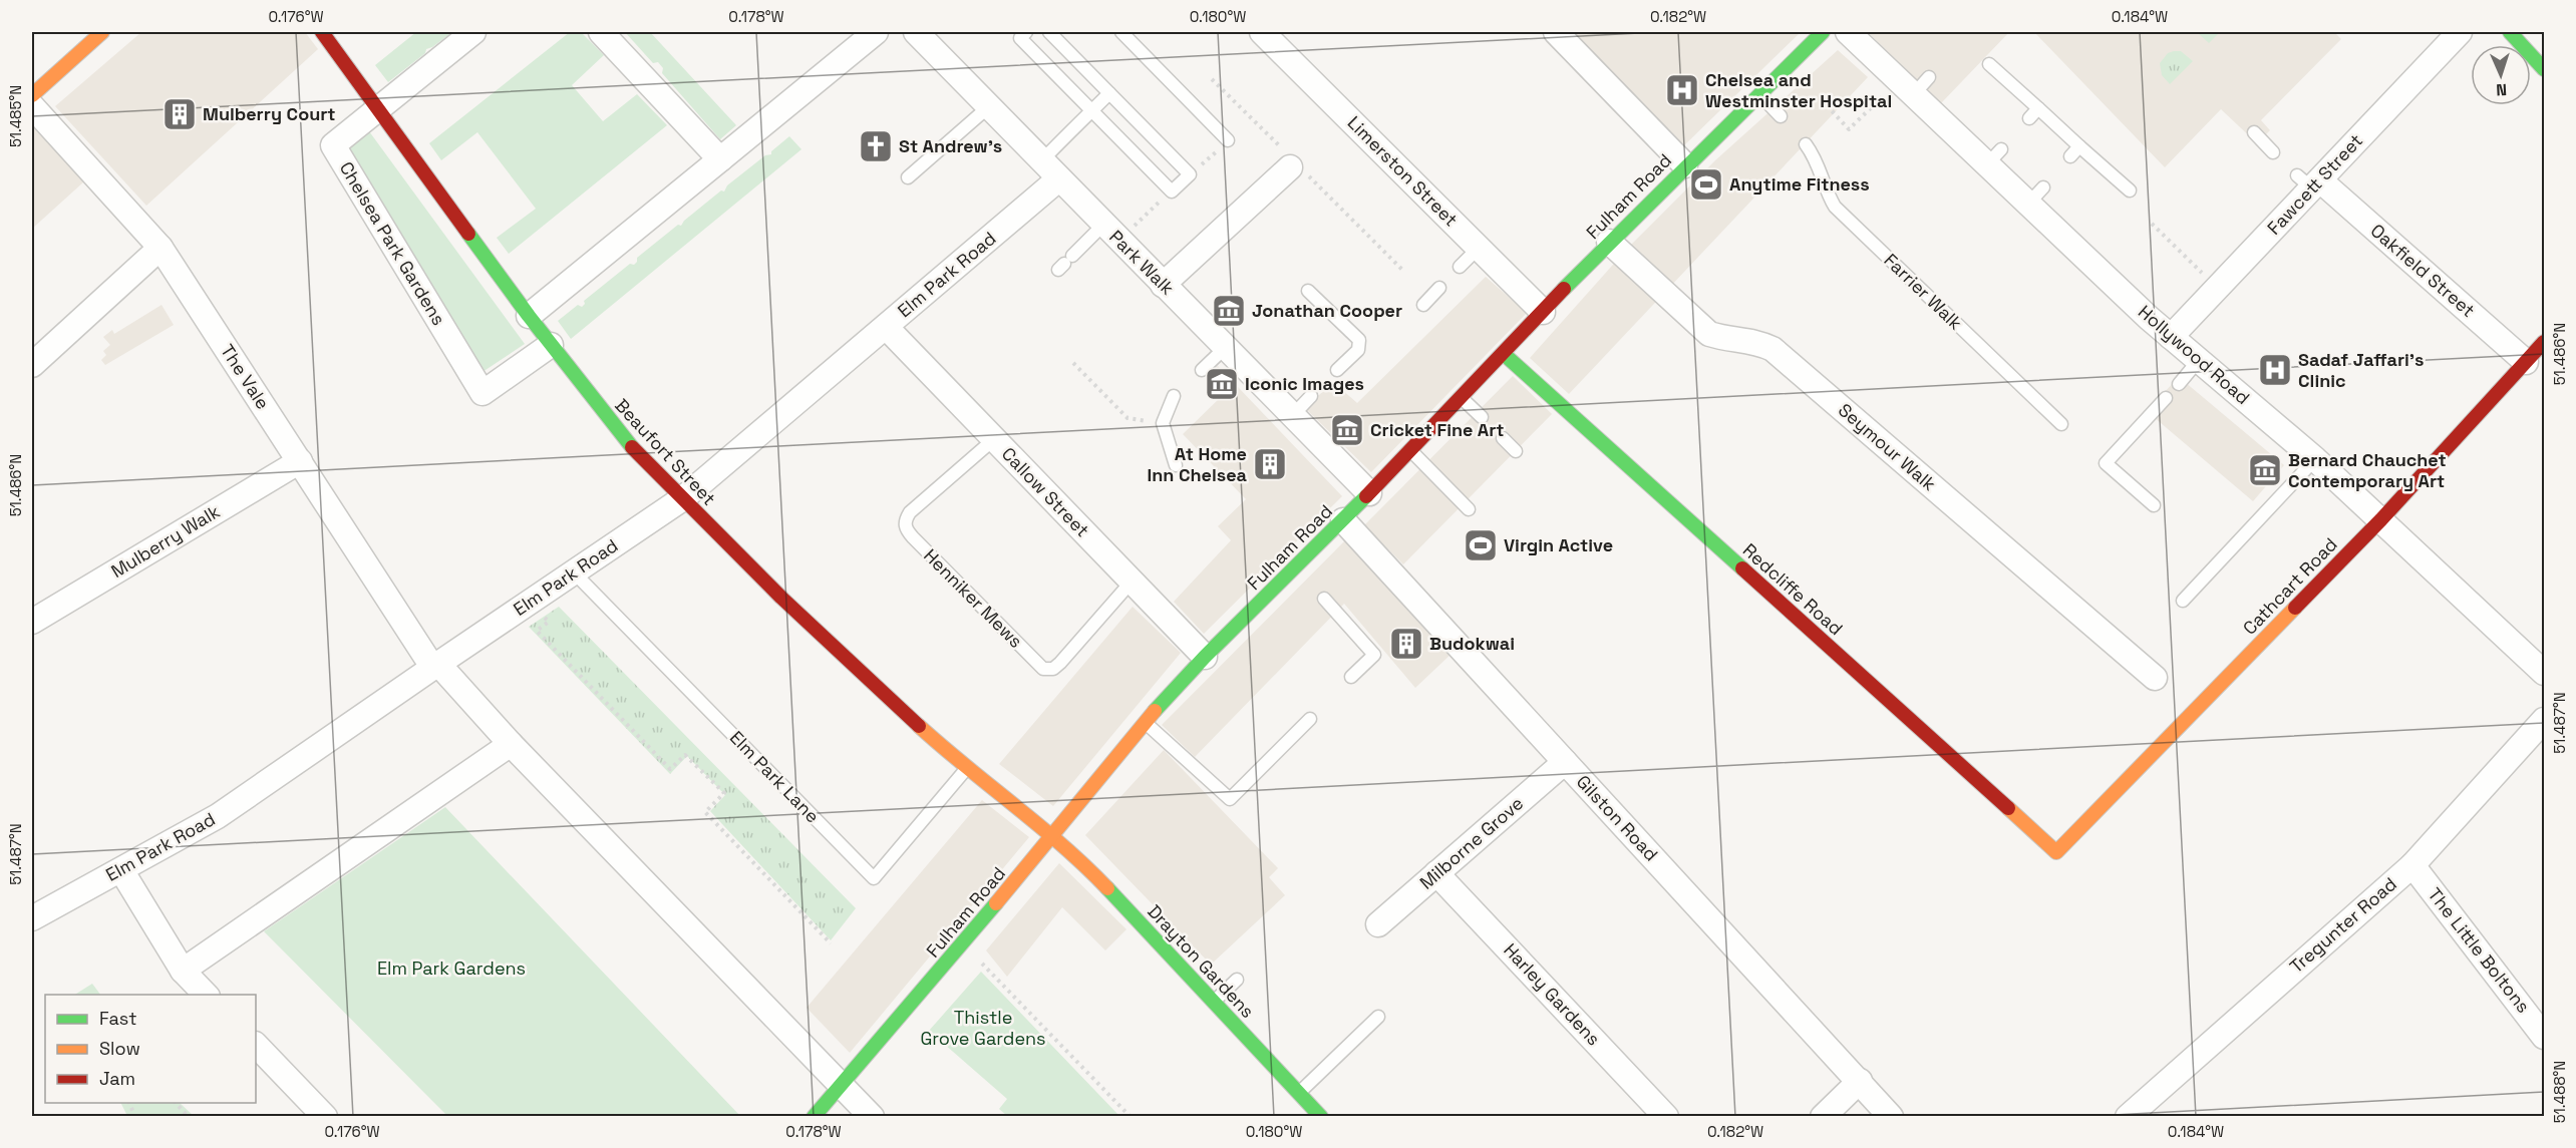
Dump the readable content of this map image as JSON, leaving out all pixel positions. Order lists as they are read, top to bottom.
{
  "streets": {
    "main road": [
      "Fulham Road",
      "Beaufort Street",
      "Cathcart Road",
      "Redcliffe Road",
      "Drayton Gardens"
    ],
    "street": [
      "Limerston Street",
      "Fawcett Street",
      "Chelsea Park Gardens",
      "Park Walk",
      "Oakfield Street",
      "Elm Park Road",
      "Hollywood Road",
      "The Vale",
      "Seymour Walk",
      "Callow Street",
      "Mulberry Walk",
      "Gilston Road",
      "Milborne Grove",
      "Tregunter Road",
      "The Little Boltons",
      "Harley Gardens"
    ],
    "lane": ["Farrier Walk", "Henniker Mews", "Elm Park Lane"]
  },
  "crossings": [
    ["Limerston Street", "Fulham Road"],
    ["Fawcett Street", "Oakfield Street"],
    ["Fawcett Street", "Hollywood Road"],
    ["Fulham Road", "Park Walk"],
    ["Fulham Road", "Seymour Walk"],
    ["Fulham Road", "Beaufort Street"],
    ["Fulham Road", "Callow Street"],
    ["Fulham Road", "Redcliffe Road"],
    ["Fulham Road", "Gilston Road"],
    ["Fulham Road", "Drayton Gardens"],
    ["Chelsea Park Gardens", "Beaufort Street"],
    ["Park Walk", "Elm Park Road"],
    ["Oakfield Street", "Cathcart Road"],
    ["Elm Park Road", "The Vale"],
    ["Elm Park Road", "Beaufort Street"],
    ["Elm Park Road", "Callow Street"],
    ["Elm Park Road", "Elm Park Lane"],
    ["Hollywood Road", "Cathcart Road"],
    ["The Vale", "Mulberry Walk"],
    ["Beaufort Street", "Elm Park Lane"],
    ["Beaufort Street", "Drayton Gardens"],
    ["Callow Street", "Henniker Mews"],
    ["Cathcart Road", "Redcliffe Road"],
    ["Gilston Road", "Milborne Grove"],
    ["Milborne Grove", "Harley Gardens"],
    ["Tregunter Road", "The Little Boltons"]
  ],
  "parks": ["Elm Park Gardens", "Thistle Grove Gardens"],
  "places": {
    "hospital": ["Chelsea and Westminster Hospital", "Sadaf Jaffari's Clinic"],
    "building": ["Mulberry Court", "At Home Inn Chelsea", "Budokwai"],
    "church": ["St Andrew's"],
    "sports": ["Anytime Fitness", "Virgin Active"],
    "museum": [
      "Jonathan Cooper",
      "Iconic Images",
      "Cricket Fine Art",
      "Bernard Chauchet Contemporary Art"
    ]
  },
  "legend": ["Fast", "Slow", "Jam"],
  "north": "bottom",
  "coordinates": [
    "0.176°W",
    "0.178°W",
    "0.180°W",
    "0.182°W",
    "0.184°W",
    "51.485°N",
    "51.486°N",
    "51.487°N",
    "51.488°N"
  ]
}
